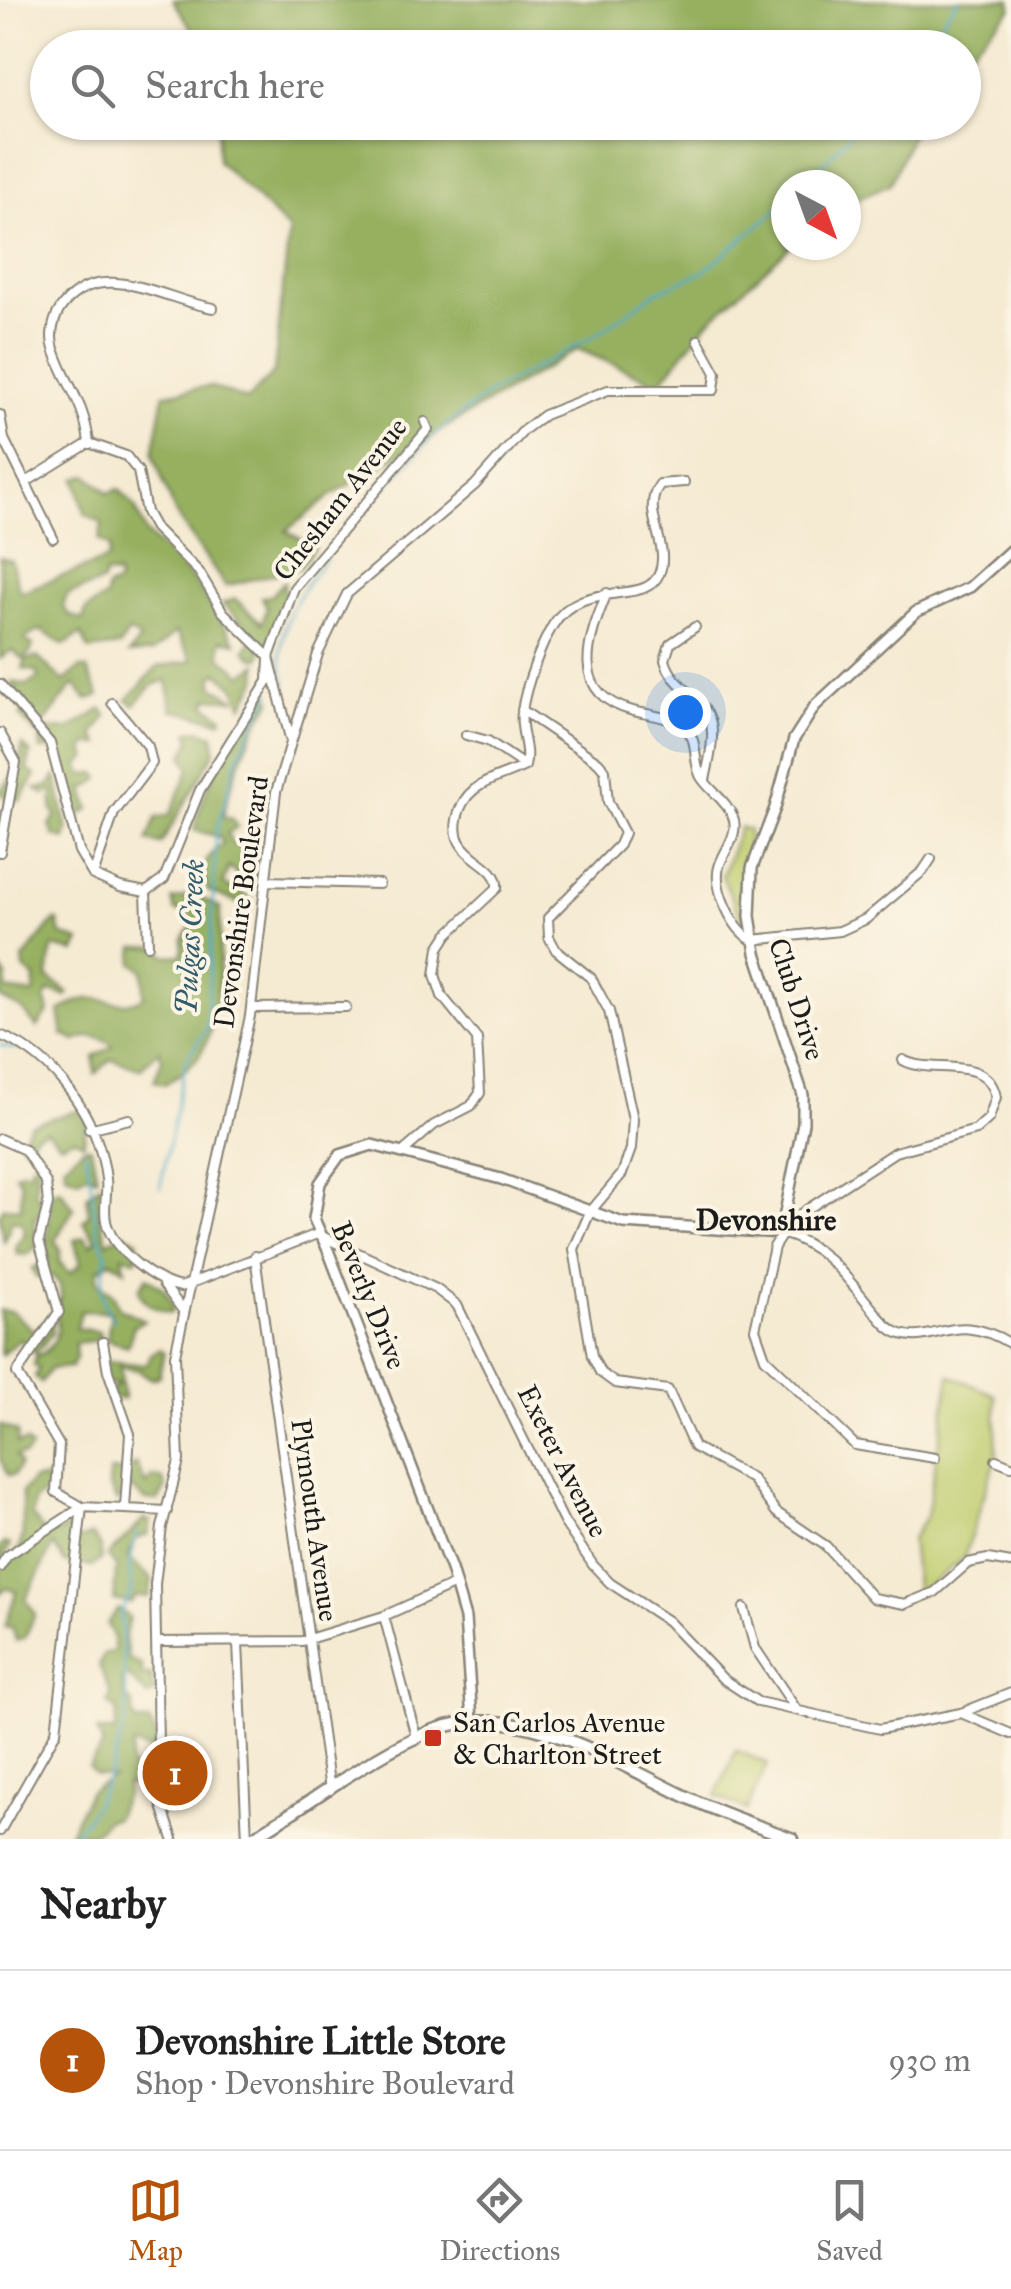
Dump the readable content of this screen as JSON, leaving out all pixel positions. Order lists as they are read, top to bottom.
{
  "streets": {
    "street": [
      "Chesham Avenue",
      "Devonshire Boulevard",
      "Club Drive",
      "Beverly Drive",
      "Exeter Avenue",
      "Plymouth Avenue"
    ]
  },
  "crossings": [
    ["Club Drive", "Beverly Drive"],
    ["Beverly Drive", "Exeter Avenue"]
  ],
  "districts": ["Devonshire"],
  "water": ["Pulgas Creek"],
  "places": {
    "transit": ["San Carlos Avenue & Charlton Street"]
  },
  "north": "bottom right",
  "page": {
    "search": "Search here",
    "pins": "1",
    "heading": "Nearby",
    "list": [
      {
        "mark": "1",
        "name": "Devonshire Little Store",
        "note": "Shop · Devonshire Boulevard",
        "value": "930 m"
      }
    ],
    "nav": ["Map", "Directions", "Saved"]
  }
}
